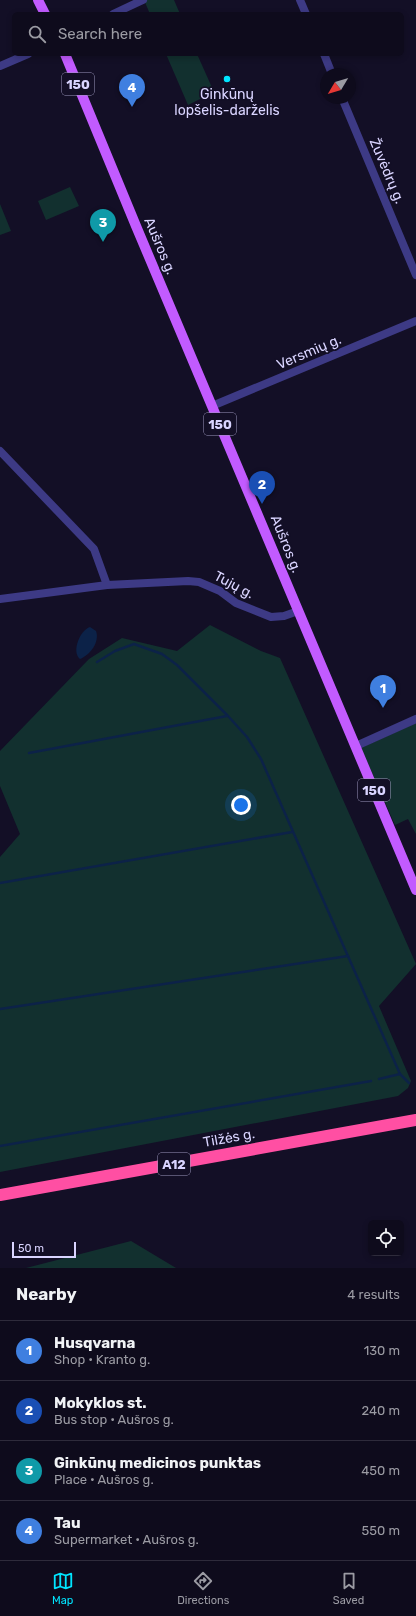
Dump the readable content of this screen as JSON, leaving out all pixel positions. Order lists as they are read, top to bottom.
{
  "streets": {
    "highway": ["Tilžės g.", "A12"],
    "main road": ["150", "Aušros g."],
    "street": ["Žuvėdrų g.", "Versmių g.", "Tujų g."]
  },
  "crossings": [
    ["Aušros g.", "Versmių g."],
    ["Aušros g.", "Tujų g."]
  ],
  "places": ["Ginkūnų lopšelis-darželis"],
  "scale_bar": "50 m",
  "north": "bottom left",
  "page": {
    "search": "Search here",
    "pins": [
      "4",
      "3",
      "2",
      "1"
    ],
    "scale": "50 m",
    "heading": ["Nearby", "4 results"],
    "list": [
      {
        "mark": "1",
        "name": "Husqvarna",
        "note": "Shop · Kranto g.",
        "value": "130 m"
      },
      {
        "mark": "2",
        "name": "Mokyklos st.",
        "note": "Bus stop · Aušros g.",
        "value": "240 m"
      },
      {
        "mark": "3",
        "name": "Ginkūnų medicinos punktas",
        "note": "Place · Aušros g.",
        "value": "450 m"
      },
      {
        "mark": "4",
        "name": "Tau",
        "note": "Supermarket · Aušros g.",
        "value": "550 m"
      }
    ],
    "nav": ["Map", "Directions", "Saved"]
  }
}
